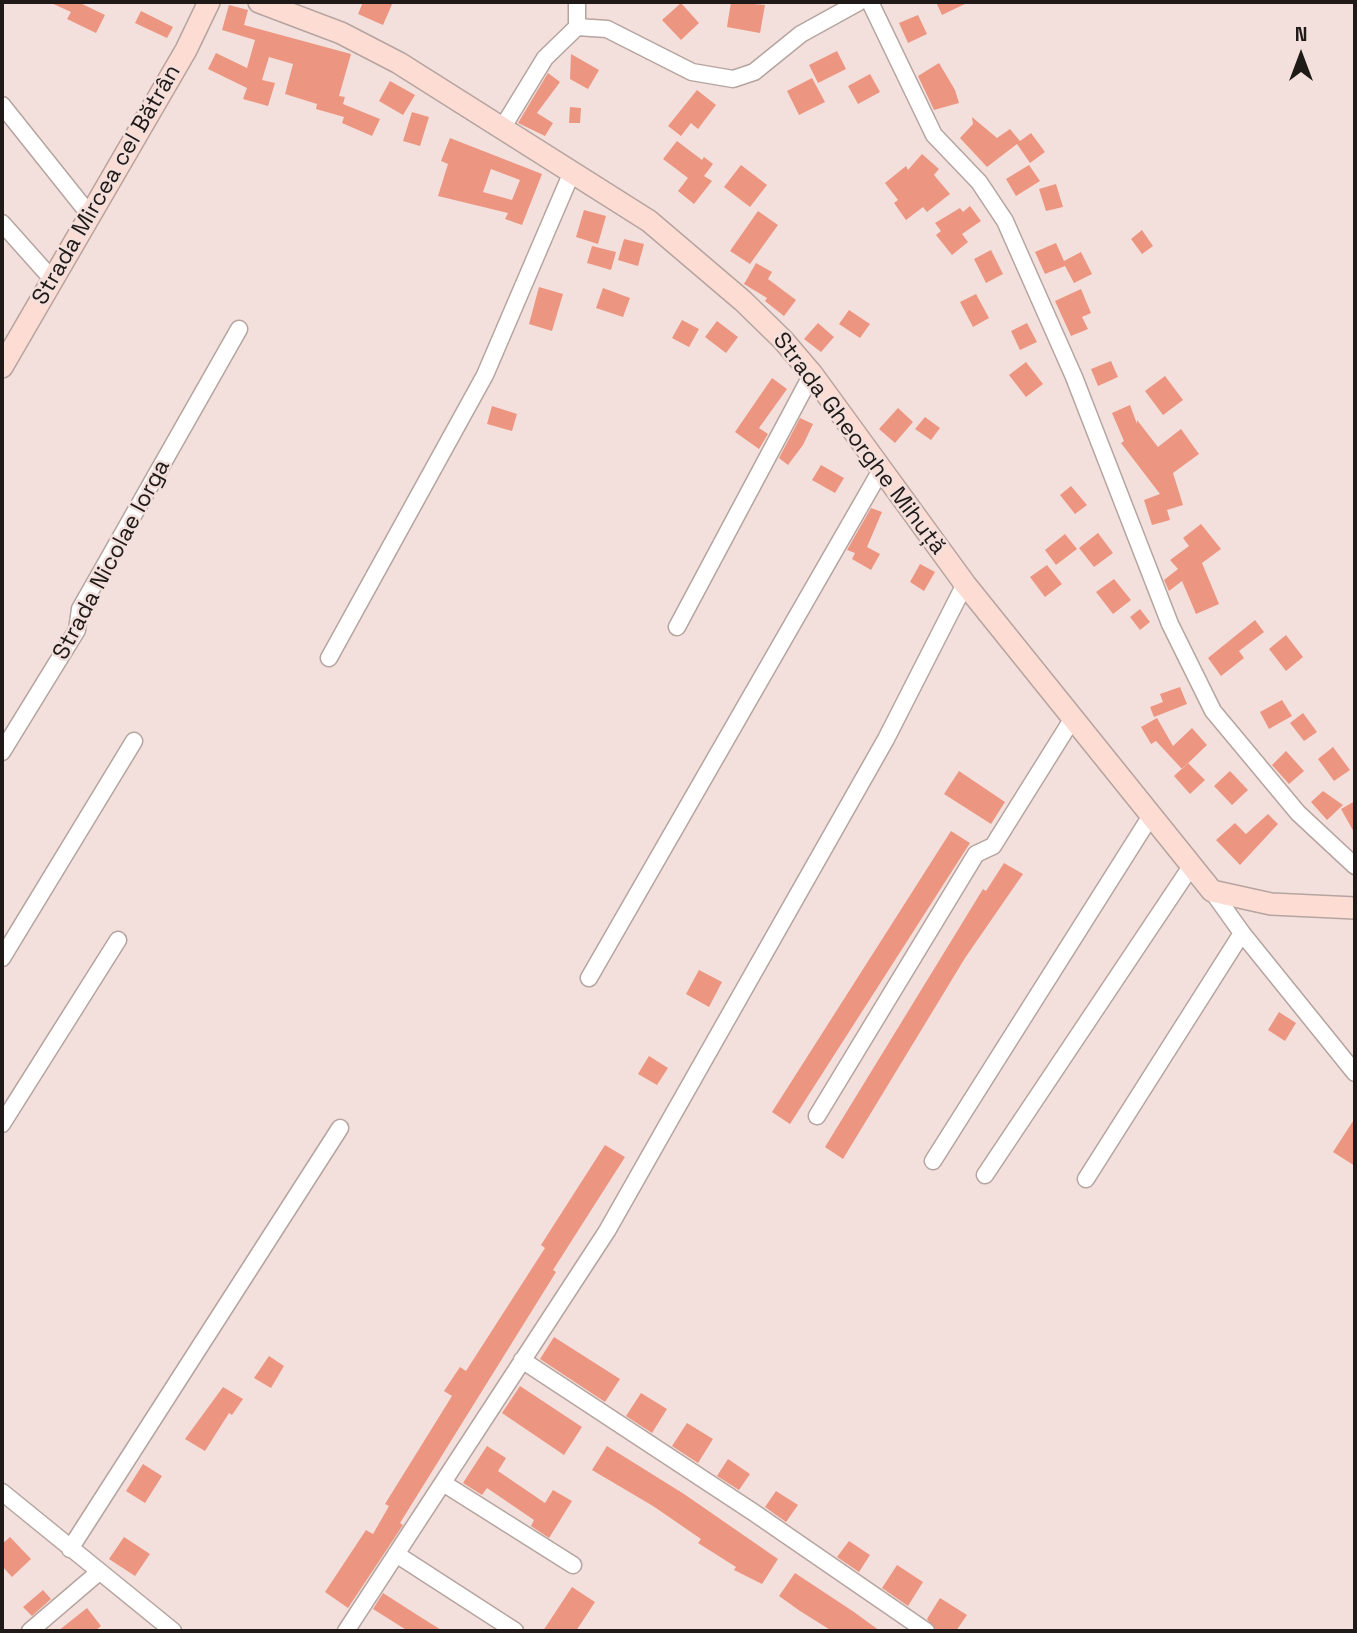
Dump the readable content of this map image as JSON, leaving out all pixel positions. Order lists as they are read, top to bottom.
{
  "streets": {
    "street": ["Strada Mircea cel Bătrân", "Strada Gheorghe Mihuță", "Strada Nicolae Iorga"]
  },
  "north": "top"
}
